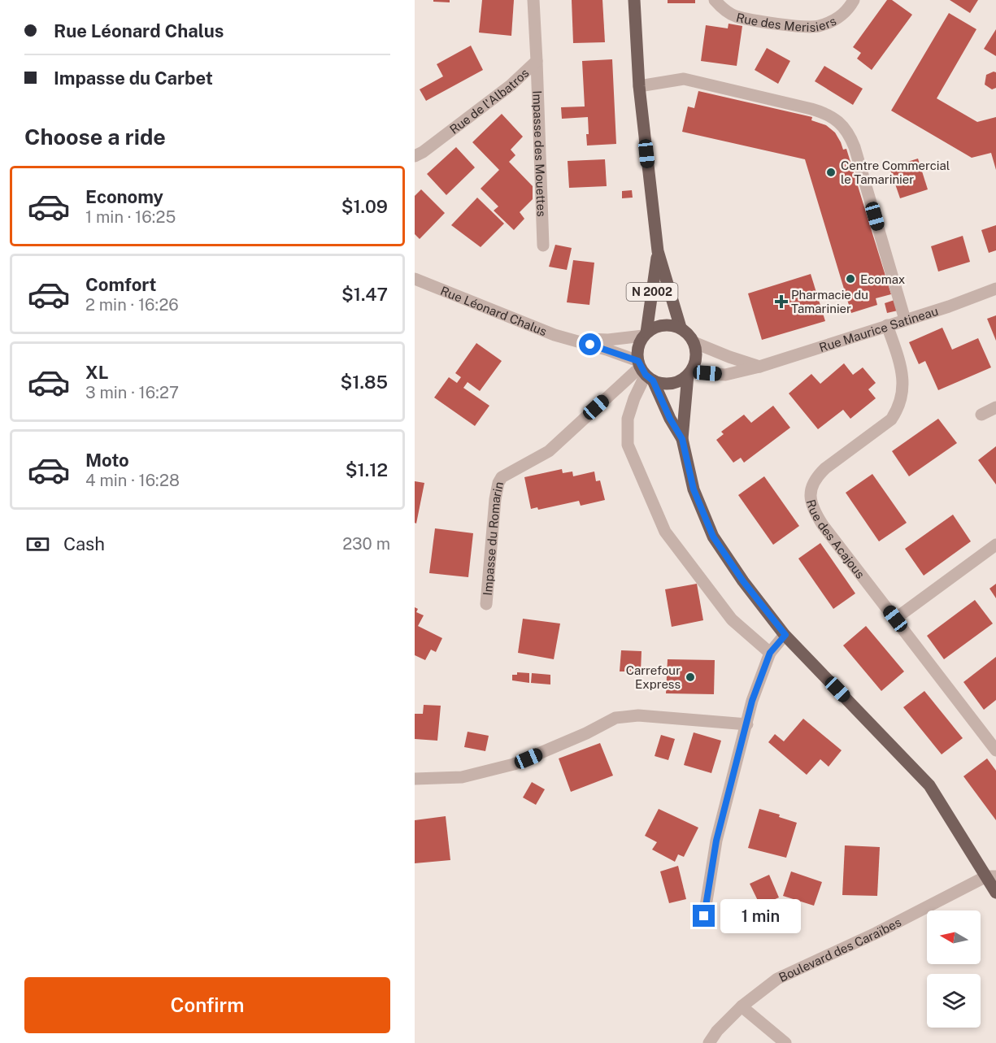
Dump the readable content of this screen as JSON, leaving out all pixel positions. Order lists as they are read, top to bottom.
{
  "streets": {
    "main road": ["N 2002"],
    "street": [
      "Rue des Merisiers",
      "Rue de l'Albatros",
      "Impasse des Mouettes",
      "Rue Léonard Chalus",
      "Rue Maurice Satineau",
      "Rue des Acajous",
      "Impasse du Romarin",
      "Boulevard des Caraïbes"
    ]
  },
  "crossings": [
    ["Rue de l'Albatros", "Impasse des Mouettes"],
    ["N 2002", "Rue Léonard Chalus"],
    ["N 2002", "Rue Maurice Satineau"],
    ["N 2002", "Impasse du Romarin"],
    ["Rue Léonard Chalus", "Rue Maurice Satineau"],
    ["Rue Léonard Chalus", "Impasse du Romarin"],
    ["Rue Maurice Satineau", "Rue des Acajous"],
    ["Rue Maurice Satineau", "Impasse du Romarin"]
  ],
  "places": {
    "other": ["Centre Commercial le Tamarinier", "Ecomax", "Carrefour Express"],
    "health": ["Pharmacie du Tamarinier"]
  },
  "north": "left",
  "page": {
    "banner": ["Rue Léonard Chalus", "Impasse du Carbet"],
    "heading": "Choose a ride",
    "list": [
      {
        "name": "Economy",
        "note": "1 min · 16:25",
        "value": "$1.09"
      },
      {
        "name": "Comfort",
        "note": "2 min · 16:26",
        "value": "$1.47"
      },
      {
        "name": "XL",
        "note": "3 min · 16:27",
        "value": "$1.85"
      },
      {
        "name": "Moto",
        "note": "4 min · 16:28",
        "value": "$1.12"
      }
    ],
    "pay": ["Cash", "230 m"],
    "bubble": "1 min",
    "buttons": "Confirm"
  }
}
